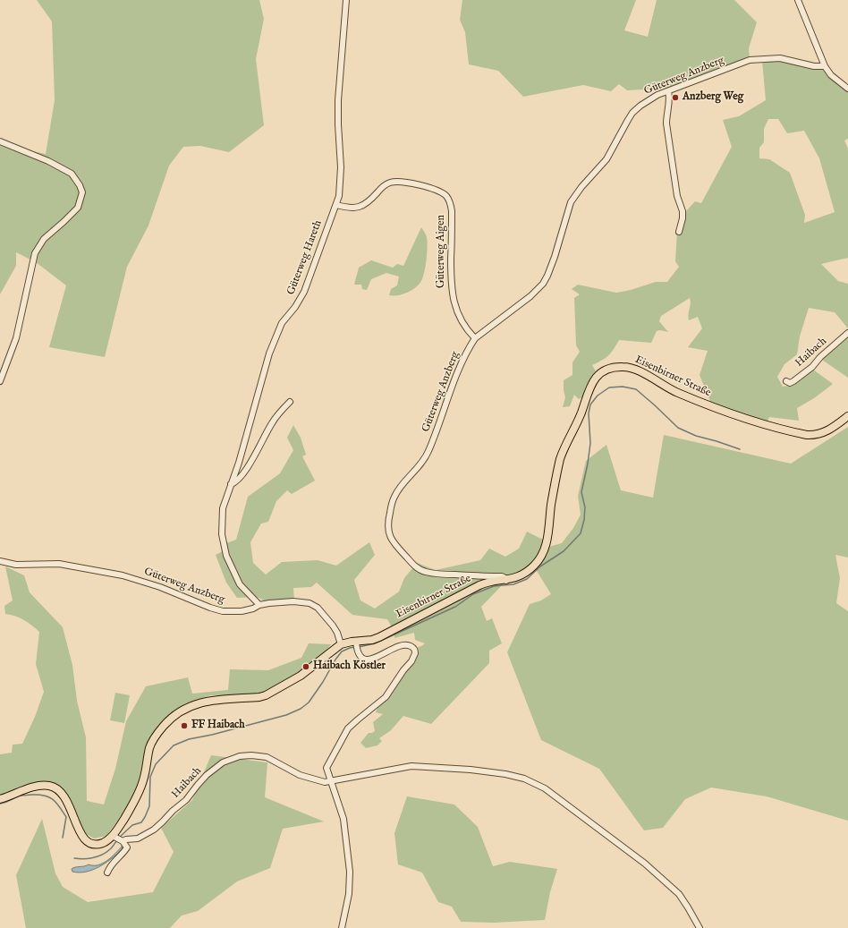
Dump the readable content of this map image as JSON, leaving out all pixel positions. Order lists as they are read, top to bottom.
{
  "streets": {
    "main road": ["Eisenbirner Straße"],
    "street": [
      "Güterweg Anzberg",
      "Güterweg Aigen",
      "Güterweg Hareth",
      "Haibach"
    ]
  },
  "crossings": [
    ["Güterweg Anzberg", "Güterweg Aigen"],
    ["Güterweg Anzberg", "Güterweg Hareth"],
    ["Güterweg Anzberg", "Eisenbirner Straße"],
    ["Güterweg Aigen", "Güterweg Hareth"],
    ["Haibach", "Eisenbirner Straße"]
  ],
  "places": ["Anzberg Weg", "Haibach Köstler", "FF Haibach"]
}
